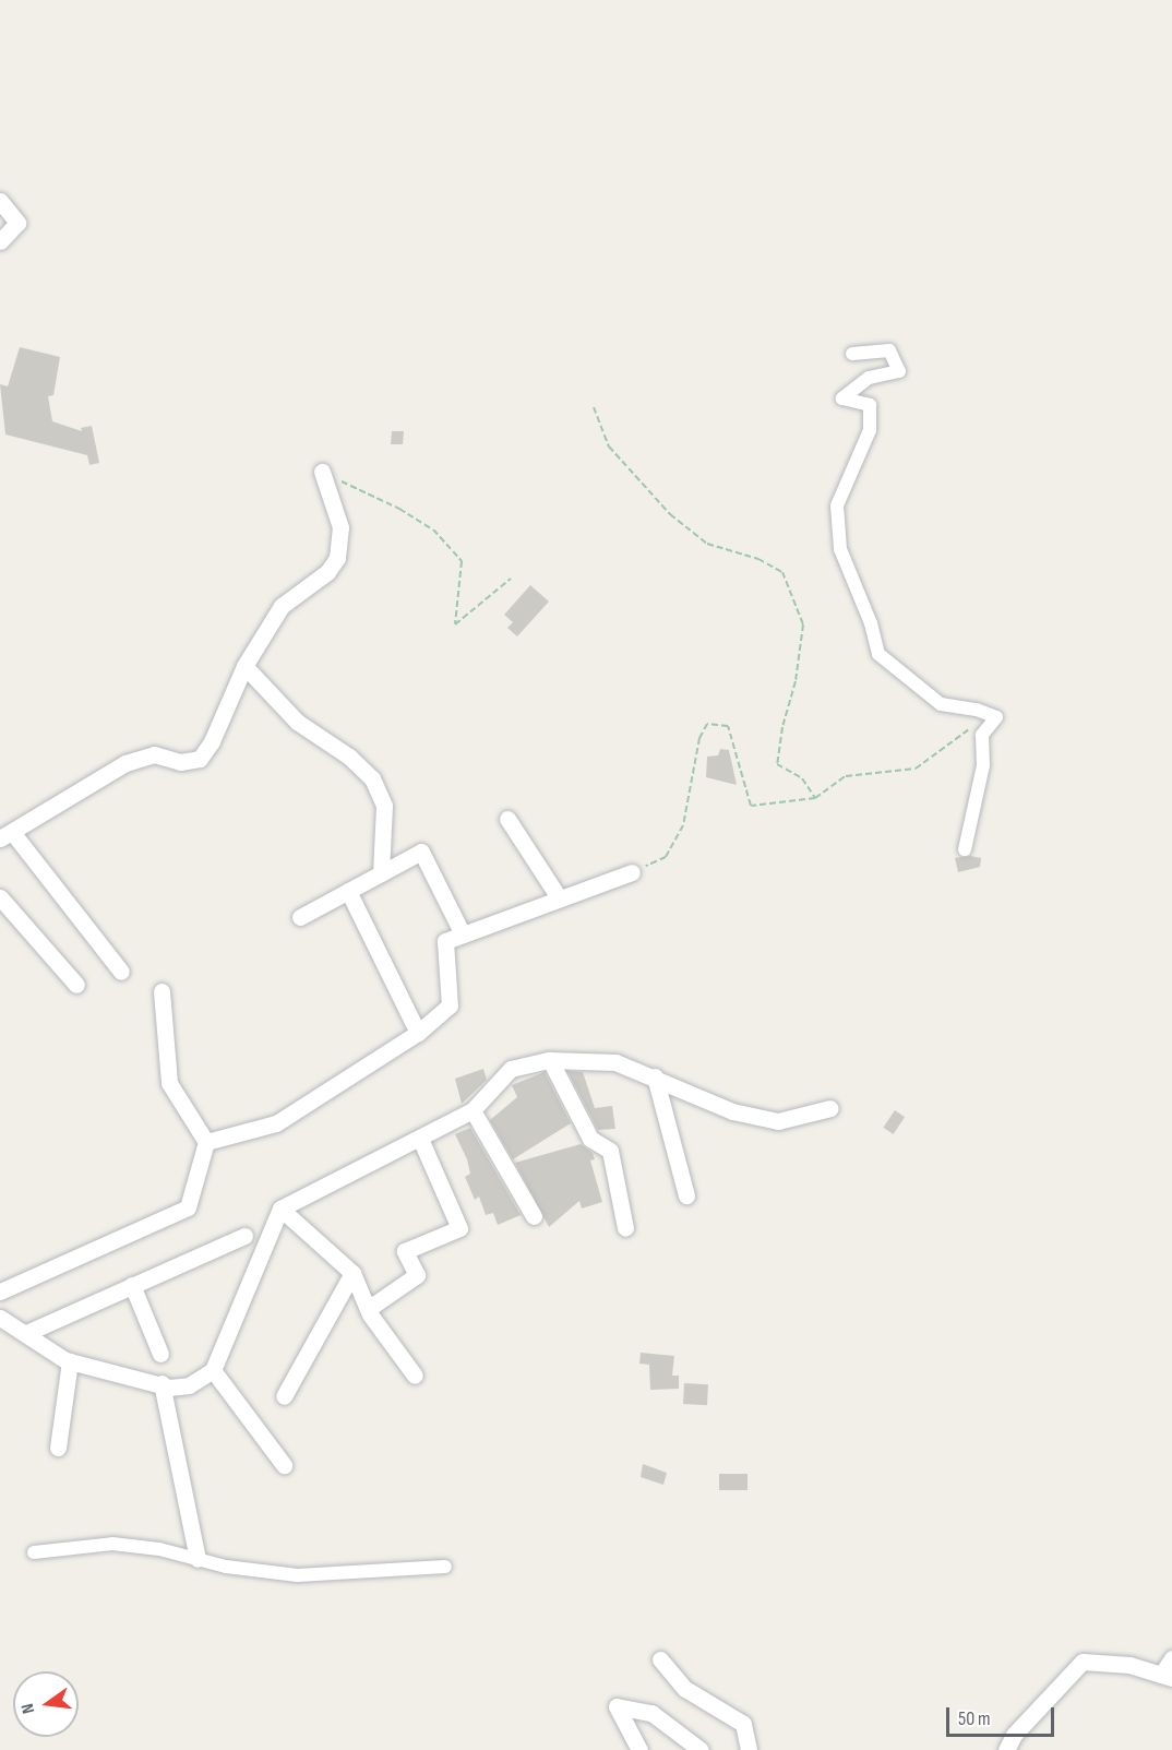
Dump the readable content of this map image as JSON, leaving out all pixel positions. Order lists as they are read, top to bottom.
{
  "scale_bar": "50 m",
  "north": "left"
}
